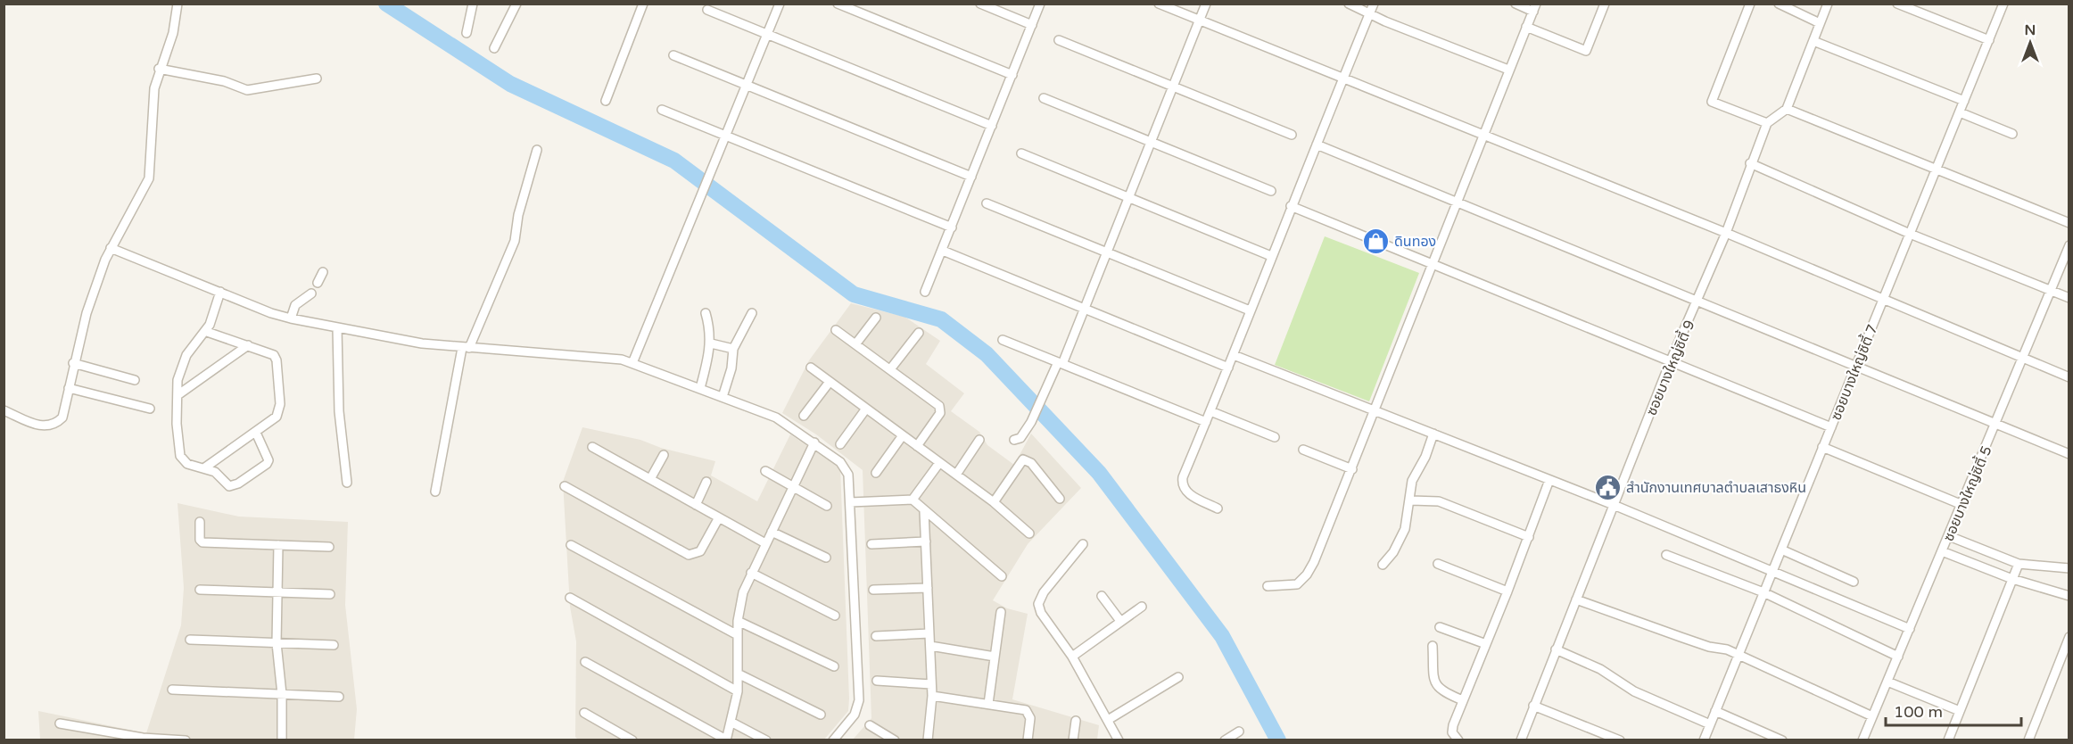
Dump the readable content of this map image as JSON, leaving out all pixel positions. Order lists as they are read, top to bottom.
{
  "streets": {
    "street": ["ซอยบางใหญ่ซิตี้ 9", "ซอยบางใหญ่ซิตี้ 7", "ซอยบางใหญ่ซิตี้ 5"]
  },
  "places": {
    "shop": ["ดินทอง"],
    "public building": ["สำนักงานเทศบาลตำบลเสาธงหิน"]
  },
  "scale_bar": "100 m",
  "north": "top"
}
